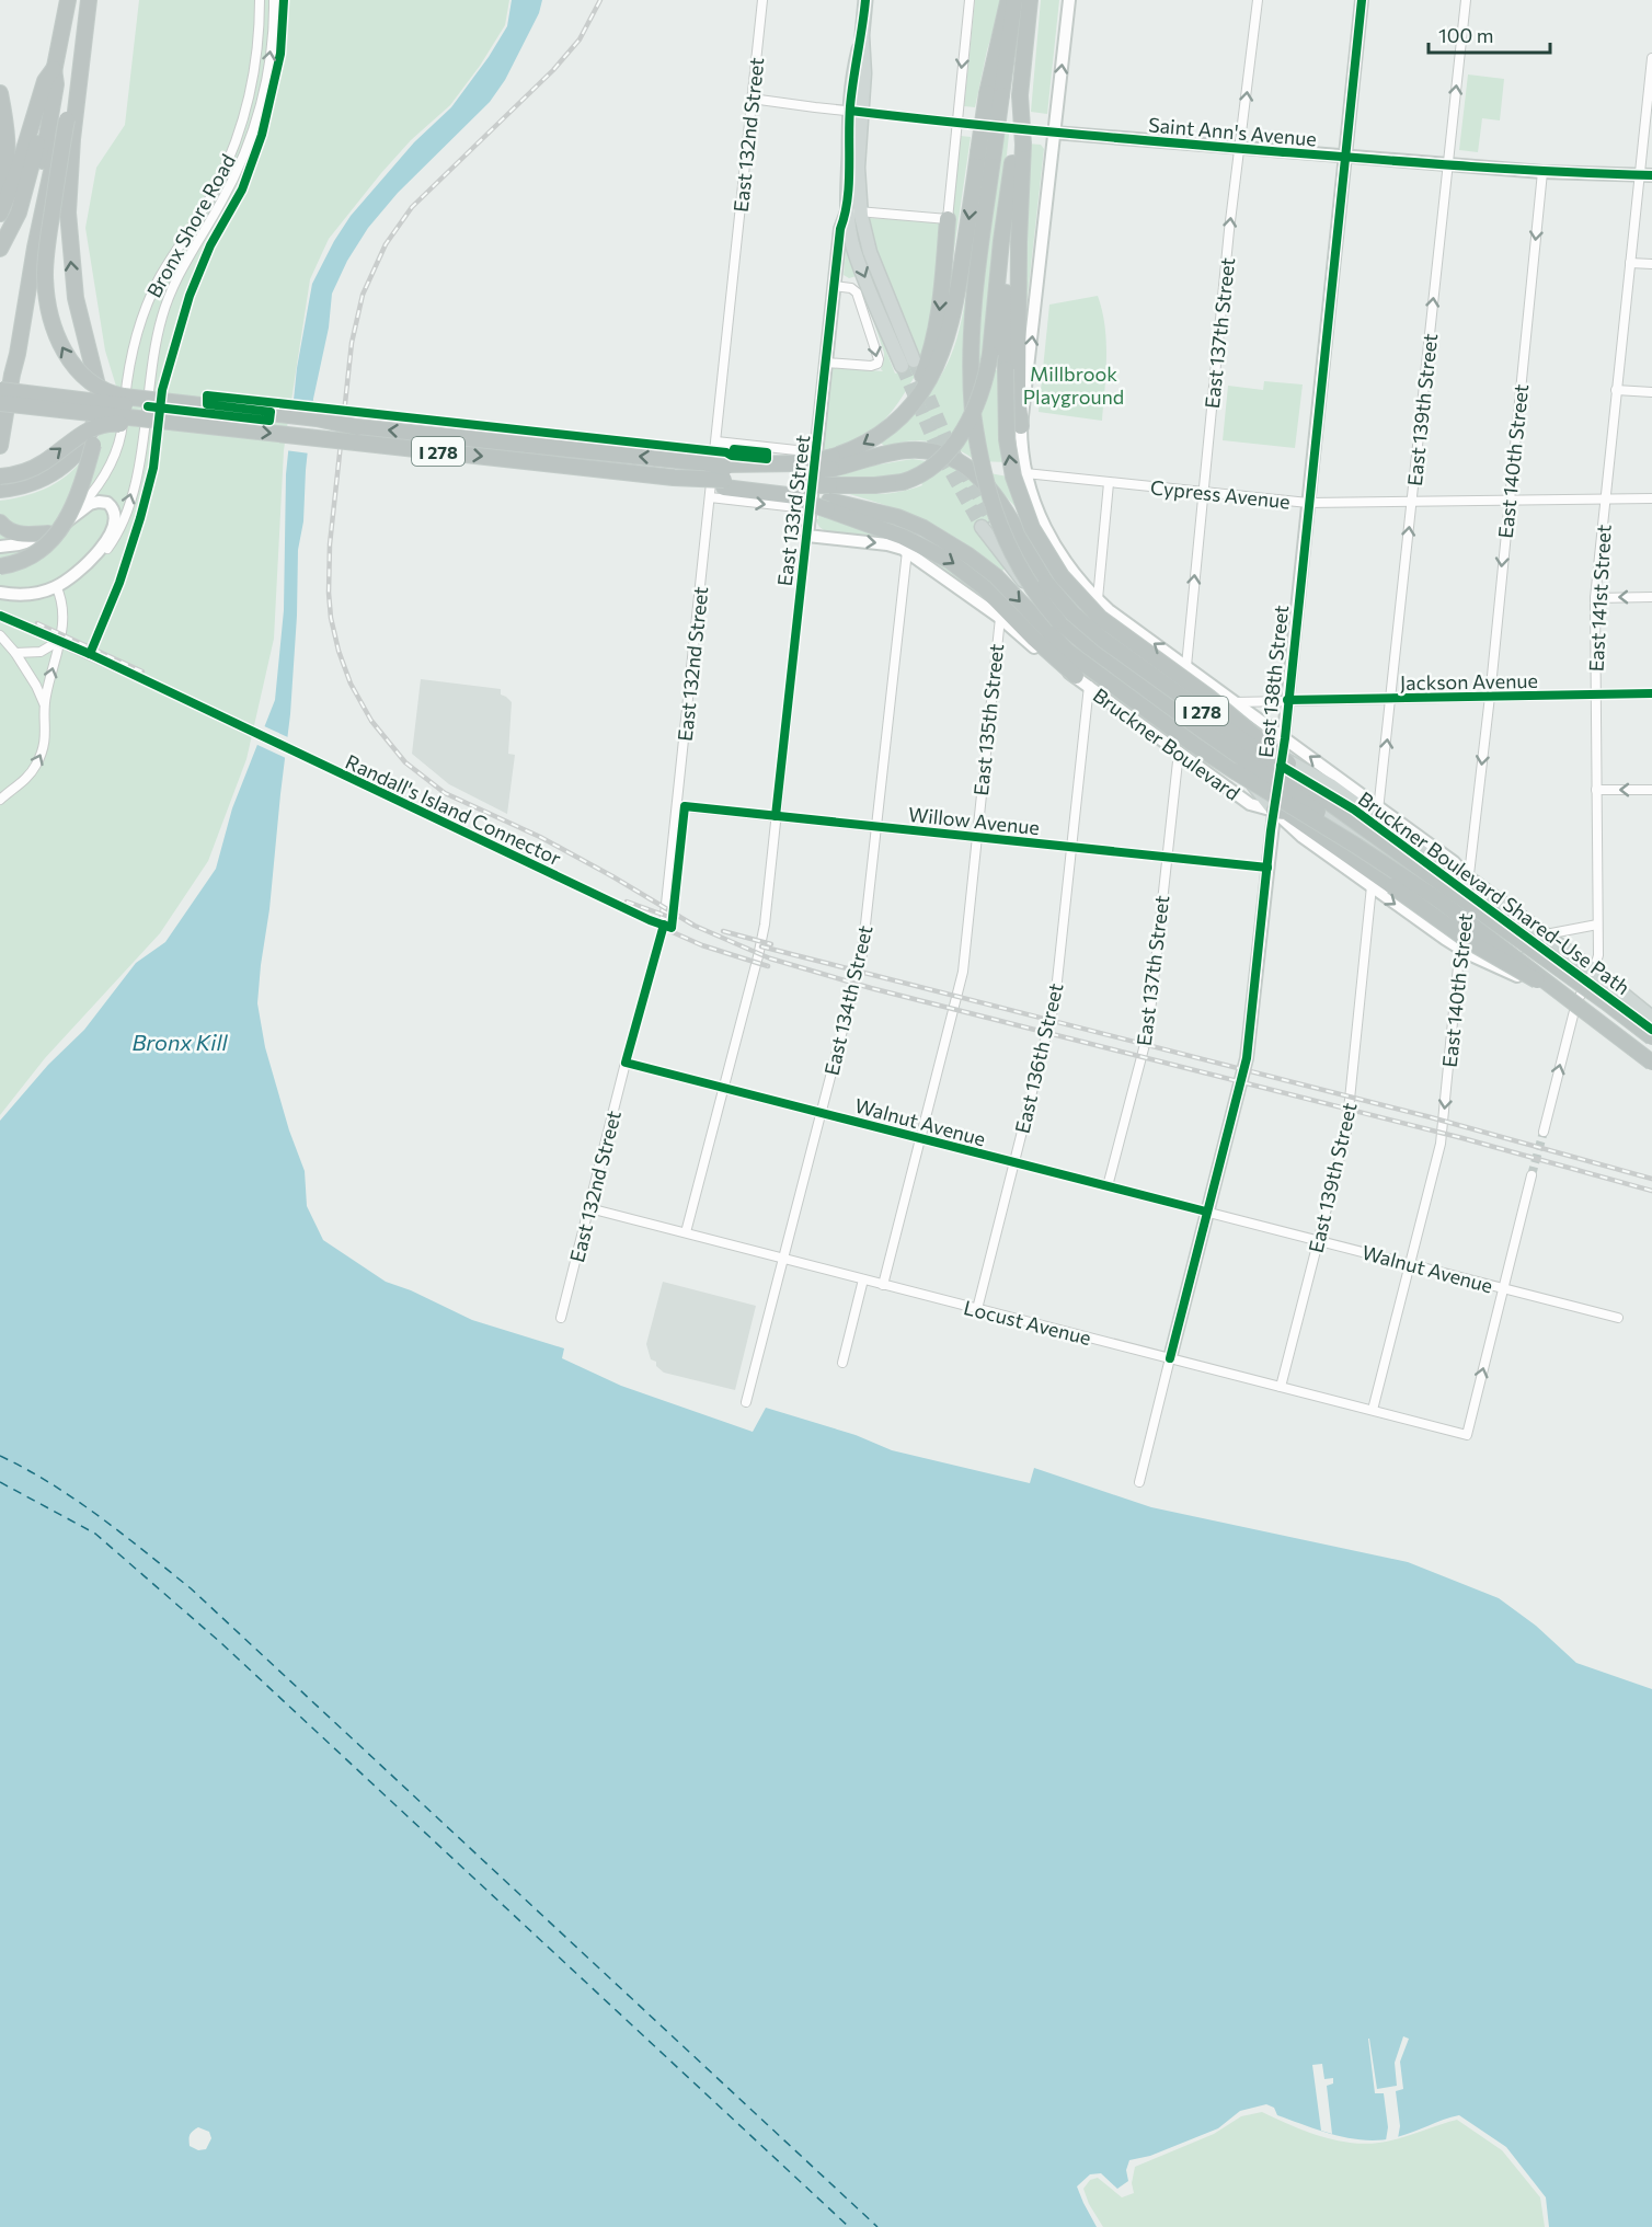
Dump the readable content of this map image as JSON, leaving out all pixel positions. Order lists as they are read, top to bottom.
{
  "streets": {
    "highway": ["I 278"],
    "main road": [
      "Saint Ann's Avenue",
      "East 133rd Street",
      "East 138th Street",
      "Bruckner Boulevard"
    ],
    "street": [
      "East 132nd Street",
      "Bronx Shore Road",
      "East 137th Street",
      "East 139th Street",
      "East 140th Street",
      "Cypress Avenue",
      "East 141st Street",
      "Jackson Avenue",
      "East 135th Street",
      "Willow Avenue",
      "East 134th Street",
      "East 136th Street",
      "Walnut Avenue",
      "Locust Avenue"
    ],
    "cycle path": ["Randall's Island Connector", "Bruckner Boulevard Shared-Use Path"]
  },
  "crossings": [
    ["Saint Ann's Avenue", "East 132nd Street"],
    ["Saint Ann's Avenue", "East 137th Street"],
    ["Saint Ann's Avenue", "East 139th Street"],
    ["Saint Ann's Avenue", "East 140th Street"],
    ["Saint Ann's Avenue", "East 141st Street"],
    ["Saint Ann's Avenue", "East 138th Street"],
    ["East 132nd Street", "Willow Avenue"],
    ["East 132nd Street", "Walnut Avenue"],
    ["East 132nd Street", "Locust Avenue"],
    ["East 137th Street", "Cypress Avenue"],
    ["East 137th Street", "Bruckner Boulevard"],
    ["East 137th Street", "Willow Avenue"],
    ["East 137th Street", "Walnut Avenue"],
    ["East 139th Street", "I 278"],
    ["East 139th Street", "Cypress Avenue"],
    ["East 139th Street", "Jackson Avenue"],
    ["East 139th Street", "Bruckner Boulevard"],
    ["East 139th Street", "Walnut Avenue"],
    ["East 139th Street", "Locust Avenue"],
    ["I 278", "East 141st Street"],
    ["I 278", "Bruckner Boulevard"],
    ["East 140th Street", "Cypress Avenue"],
    ["East 140th Street", "Jackson Avenue"],
    ["East 140th Street", "Bruckner Boulevard"],
    ["East 140th Street", "Walnut Avenue"],
    ["East 140th Street", "Locust Avenue"],
    ["Cypress Avenue", "East 141st Street"],
    ["Cypress Avenue", "East 138th Street"],
    ["Cypress Avenue", "Bruckner Boulevard"],
    ["East 133rd Street", "Bruckner Boulevard"],
    ["East 133rd Street", "Willow Avenue"],
    ["East 133rd Street", "Walnut Avenue"],
    ["East 133rd Street", "Locust Avenue"],
    ["East 141st Street", "Jackson Avenue"],
    ["East 141st Street", "Bruckner Boulevard"],
    ["East 138th Street", "Jackson Avenue"],
    ["East 138th Street", "Bruckner Boulevard"],
    ["East 138th Street", "Willow Avenue"],
    ["East 138th Street", "Walnut Avenue"],
    ["East 138th Street", "Locust Avenue"],
    ["Jackson Avenue", "Bruckner Boulevard"],
    ["East 135th Street", "Bruckner Boulevard"],
    ["East 135th Street", "Willow Avenue"],
    ["East 135th Street", "Walnut Avenue"],
    ["East 135th Street", "Locust Avenue"],
    ["Bruckner Boulevard", "East 134th Street"],
    ["Bruckner Boulevard", "East 136th Street"],
    ["Willow Avenue", "East 134th Street"],
    ["Willow Avenue", "East 136th Street"],
    ["East 134th Street", "Walnut Avenue"],
    ["East 134th Street", "Locust Avenue"],
    ["East 136th Street", "Walnut Avenue"],
    ["East 136th Street", "Locust Avenue"],
    ["Walnut Avenue", "Locust Avenue"]
  ],
  "one_way": ["East 137th Street", "East 139th Street", "East 140th Street"],
  "water": ["Bronx Kill"],
  "parks": ["Millbrook Playground"],
  "scale_bar": "100 m"
}
